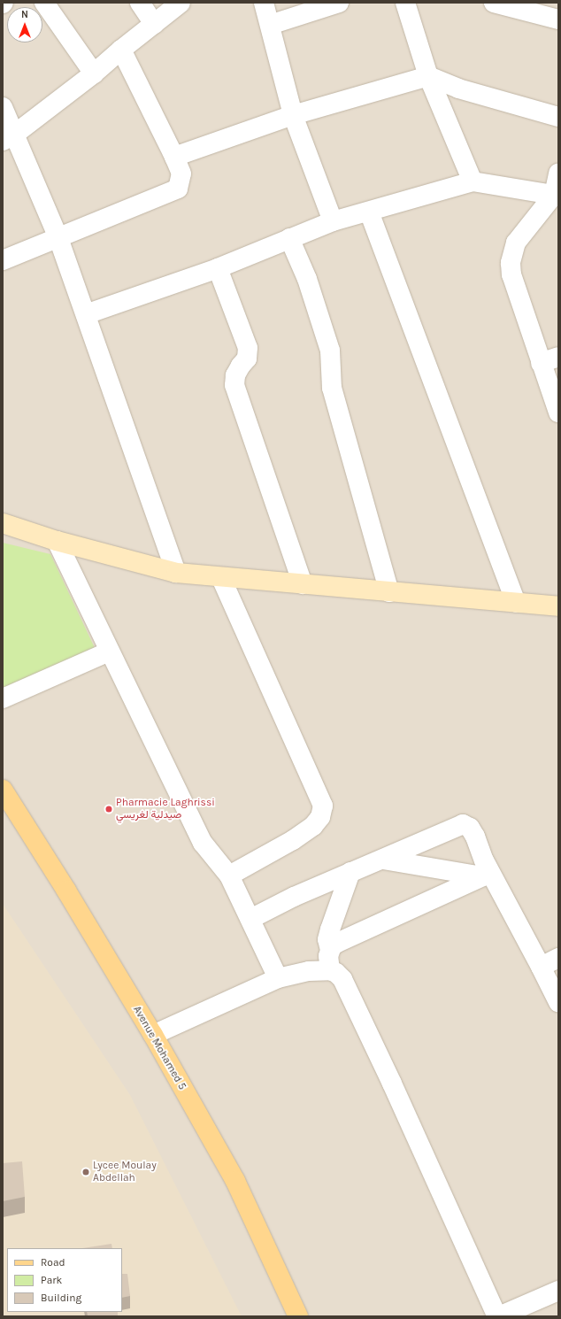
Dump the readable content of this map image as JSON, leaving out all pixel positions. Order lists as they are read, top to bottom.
{
  "streets": {
    "main road": ["Avenue Mohamed 5"]
  },
  "places": ["Pharmacie Laghrissi صيدلية لغريسي", "Lycee Moulay Abdellah"],
  "legend": ["Road", "Park", "Building"],
  "north": "top"
}
